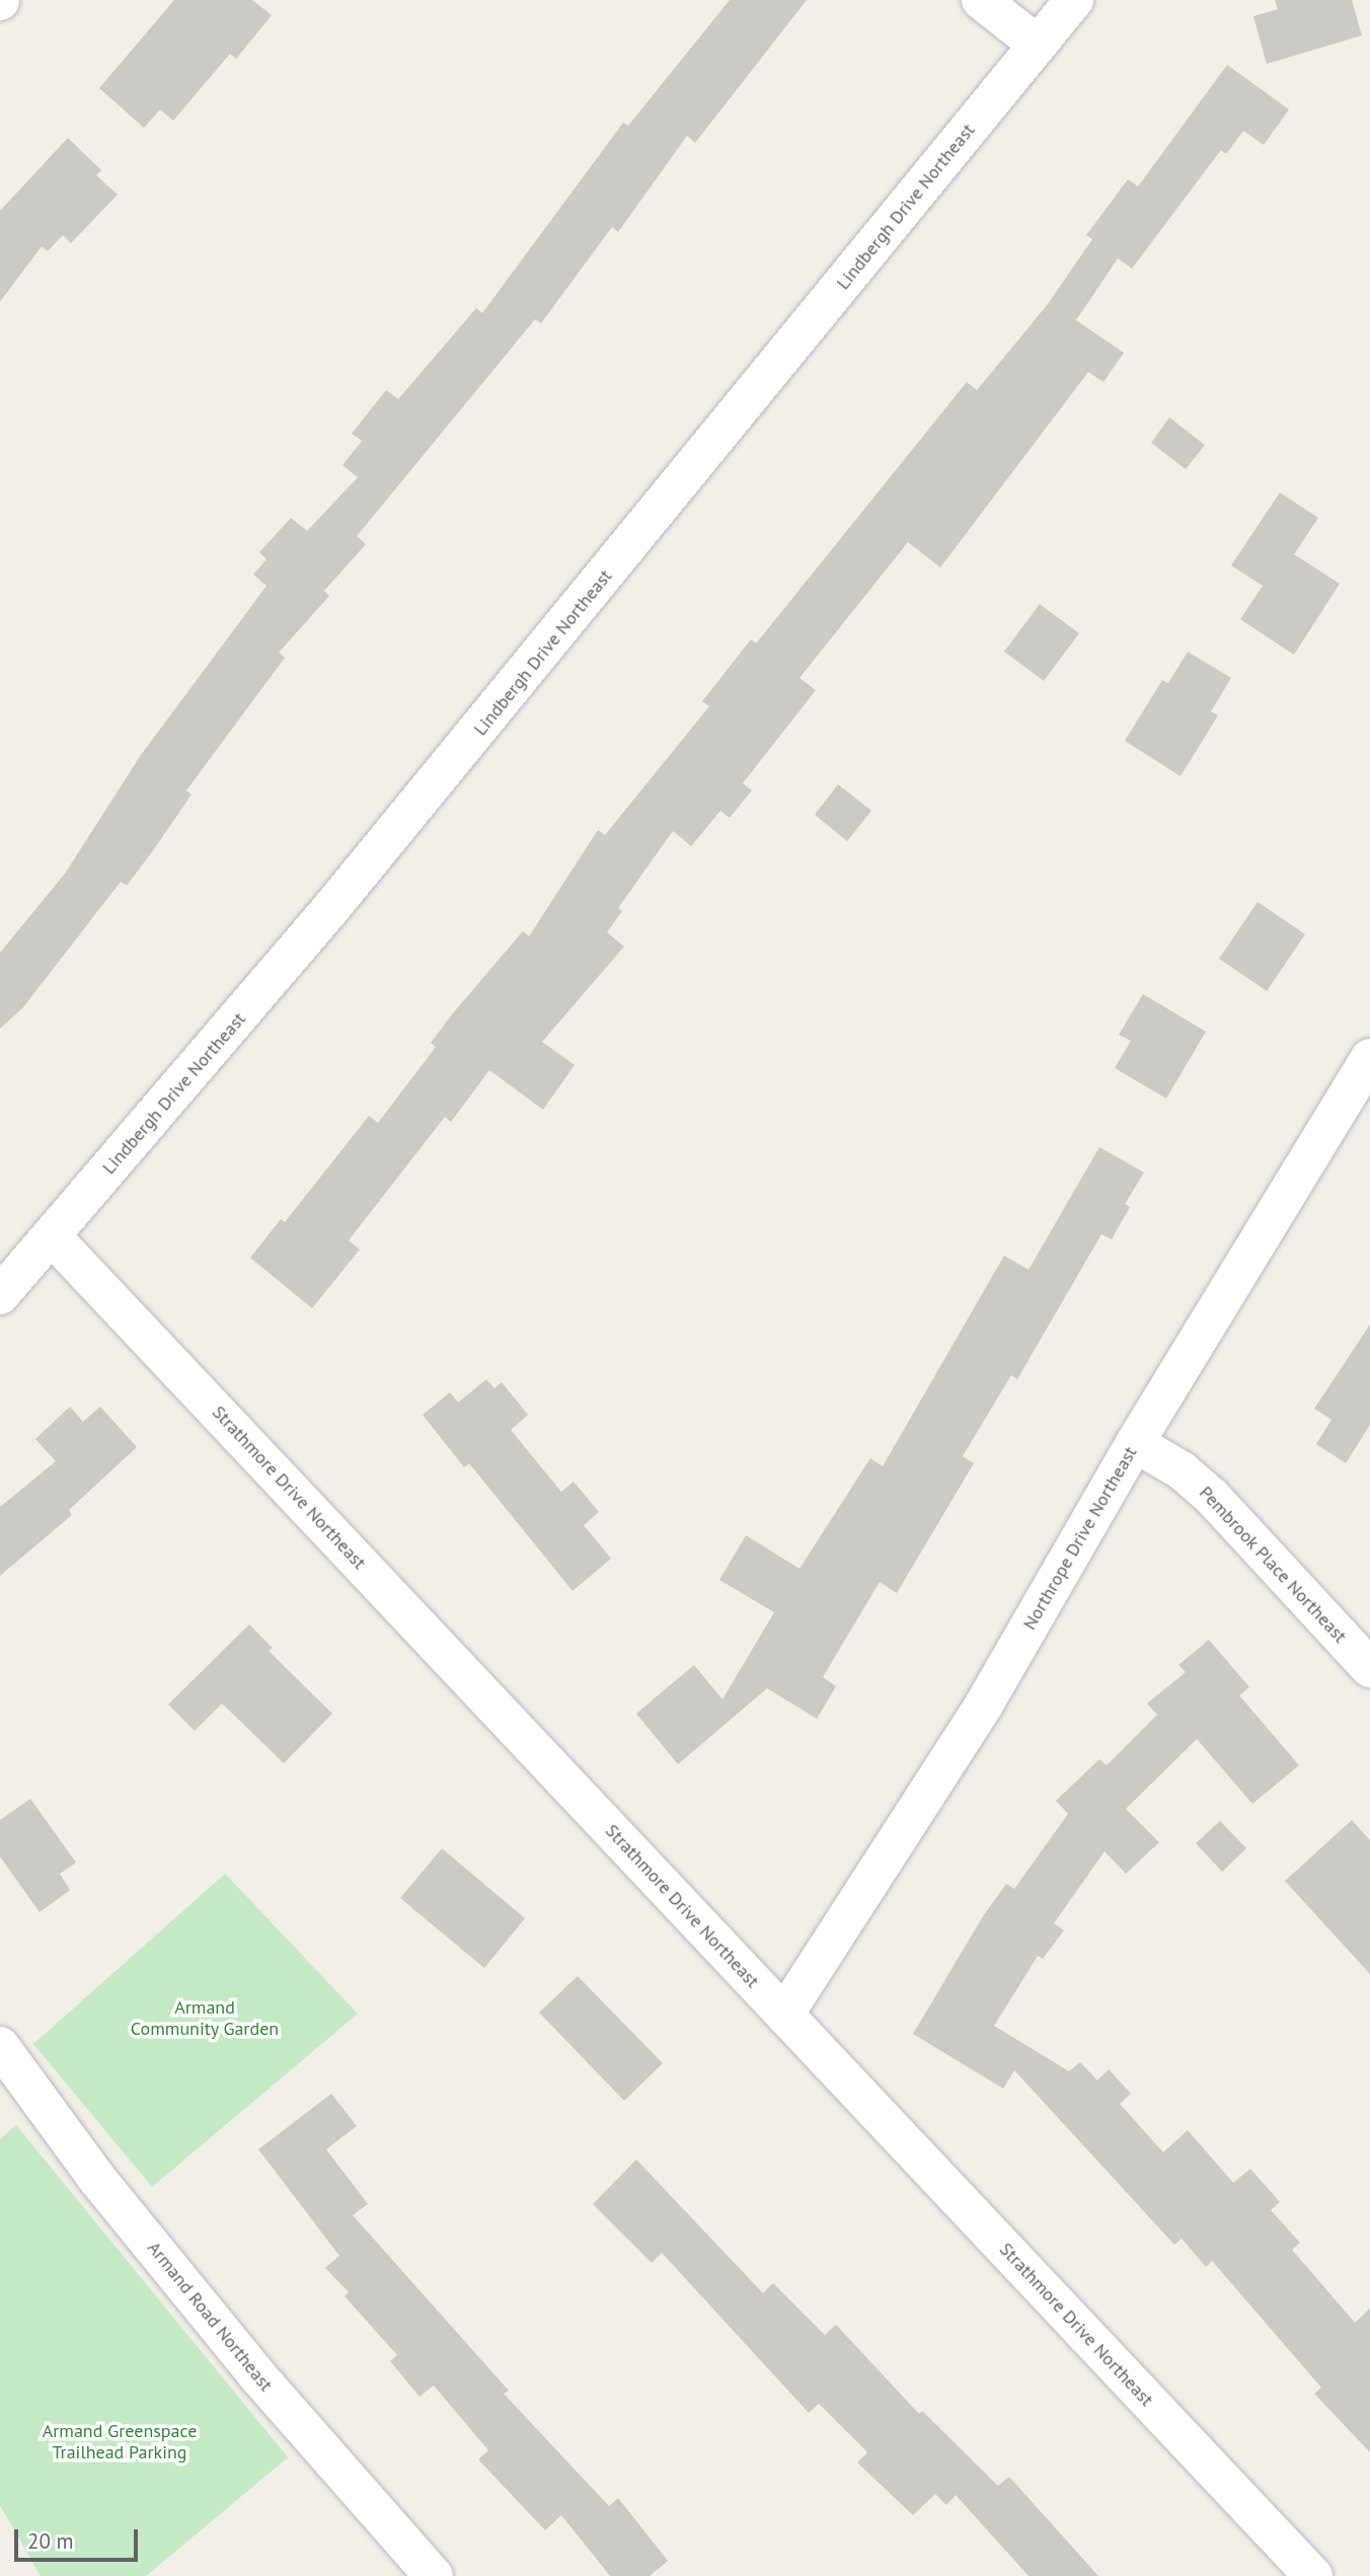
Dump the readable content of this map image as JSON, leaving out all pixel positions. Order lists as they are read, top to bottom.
{
  "streets": {
    "street": [
      "Lindbergh Drive Northeast",
      "Strathmore Drive Northeast",
      "Northrope Drive Northeast",
      "Pembrook Place Northeast",
      "Armand Road Northeast"
    ]
  },
  "crossings": [
    ["Lindbergh Drive Northeast", "Strathmore Drive Northeast"],
    ["Strathmore Drive Northeast", "Northrope Drive Northeast"],
    ["Northrope Drive Northeast", "Pembrook Place Northeast"]
  ],
  "parks": ["Armand Community Garden", "Armand Greenspace Trailhead Parking"],
  "scale_bar": "20 m"
}
